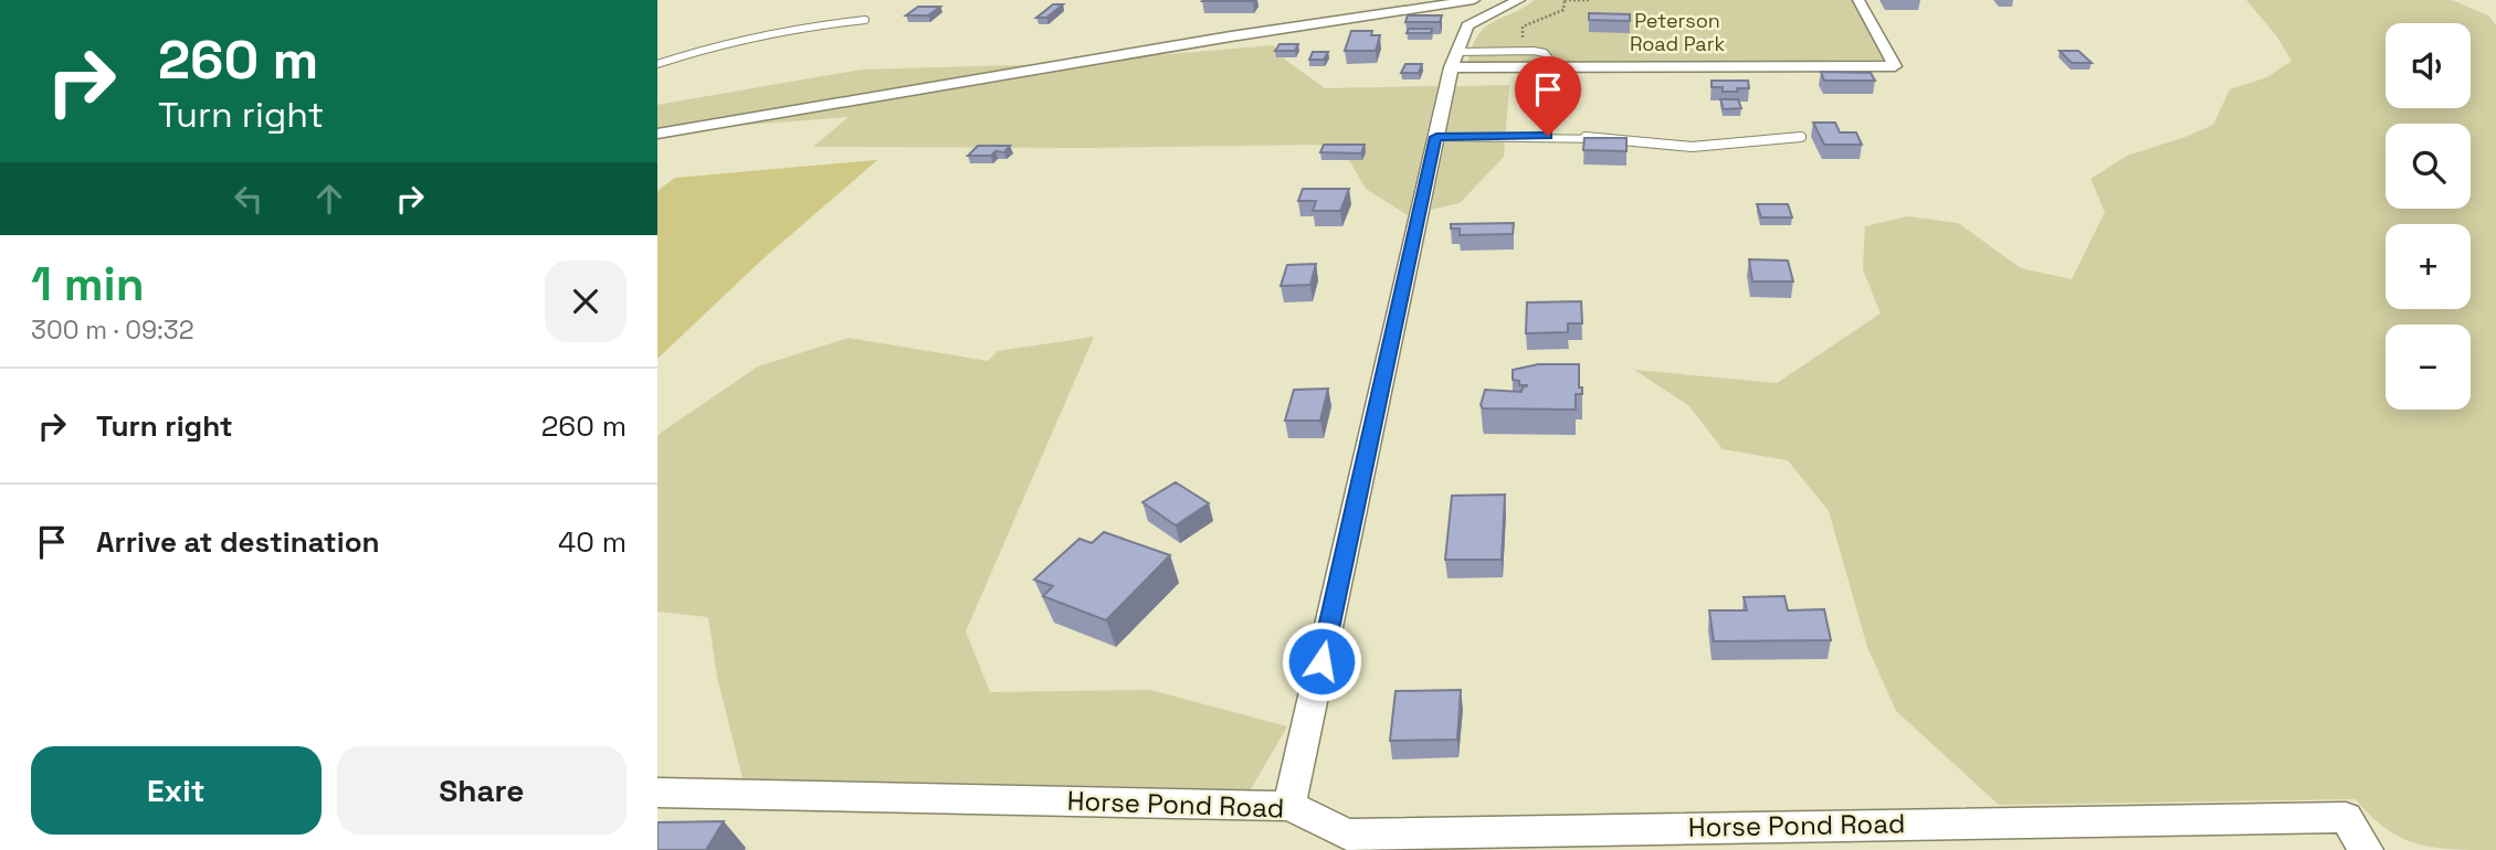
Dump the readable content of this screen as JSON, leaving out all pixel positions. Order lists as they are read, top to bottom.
{
  "streets": {
    "street": ["Horse Pond Road"]
  },
  "parks": ["Peterson Road Park"],
  "page": {
    "turn": ["260 m", "Turn right"],
    "map_buttons": ["+", "−"],
    "heading": ["1 min", "300 m · 09:32"],
    "list": [
      {
        "name": "Turn right",
        "value": "260 m"
      },
      {
        "name": "Arrive at destination",
        "value": "40 m"
      }
    ],
    "buttons": ["Exit", "Share"]
  }
}
